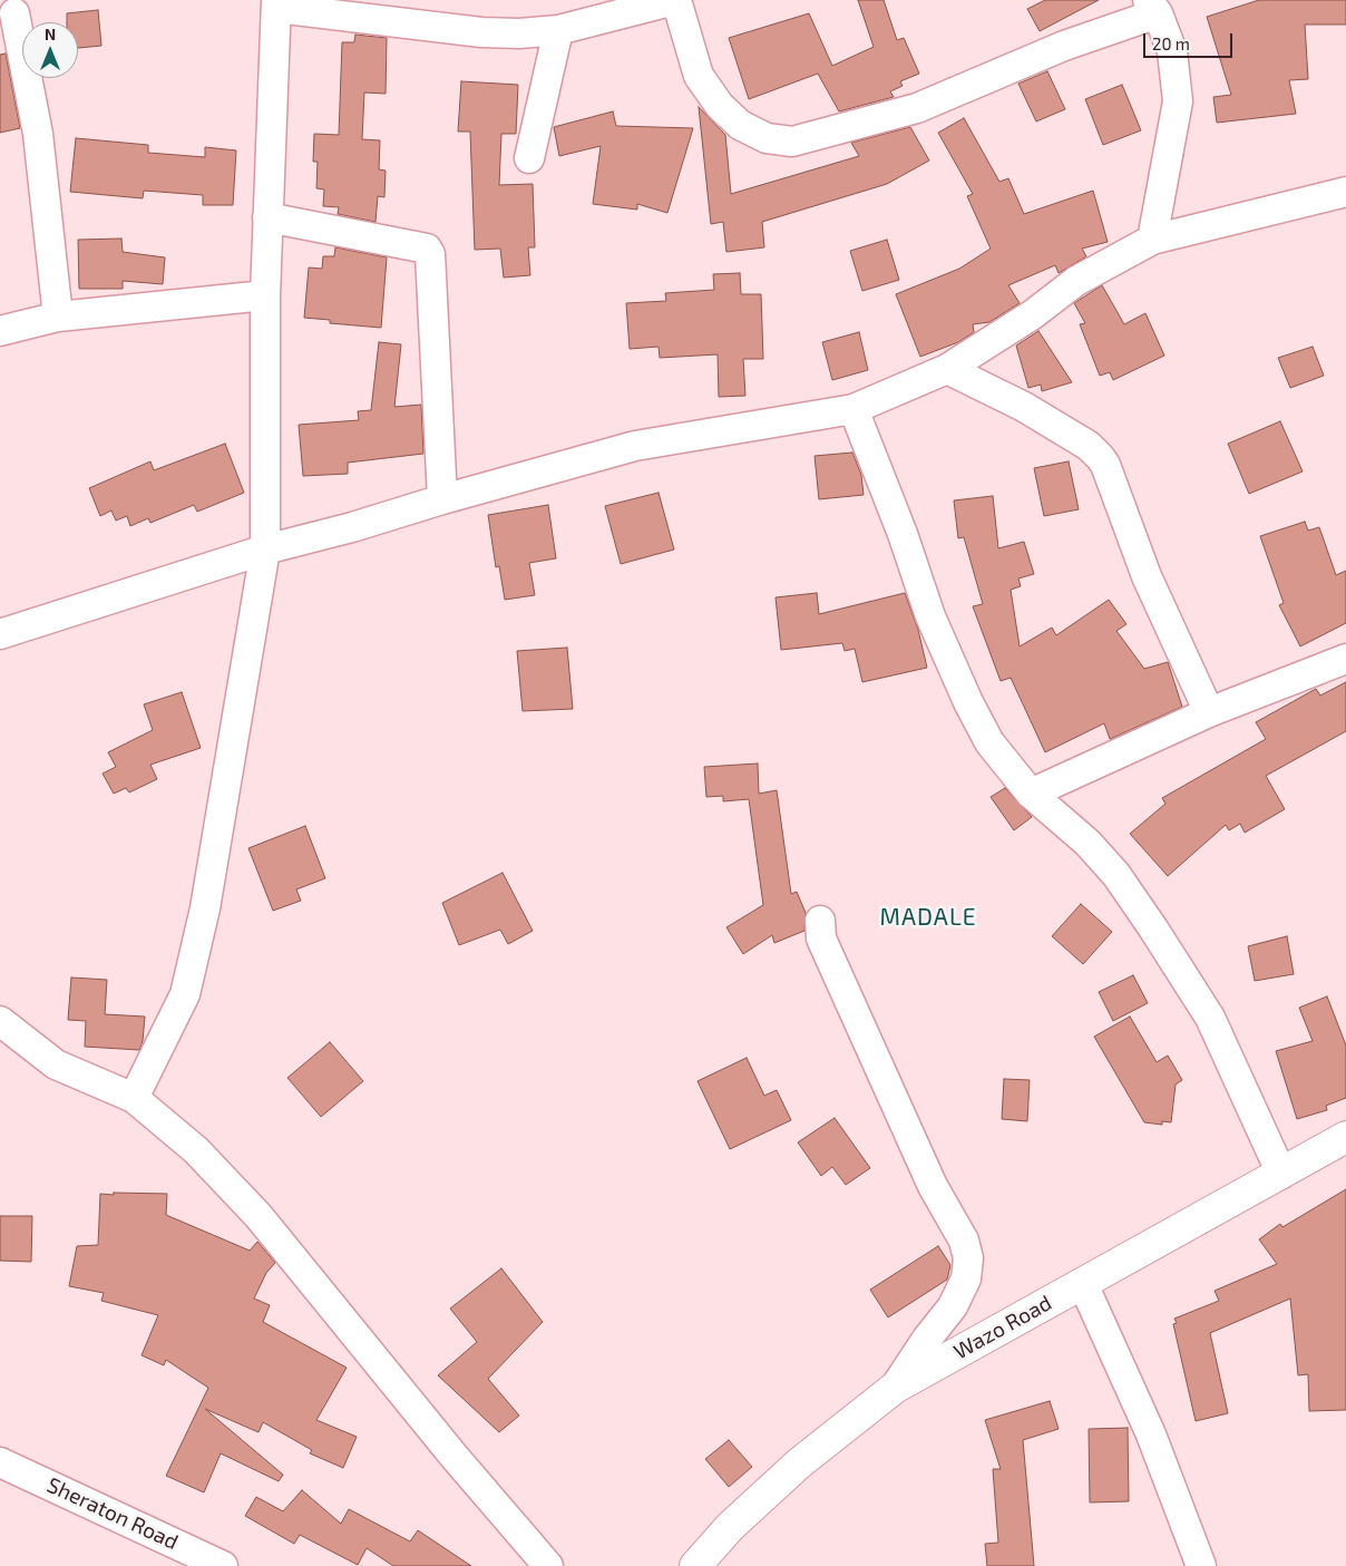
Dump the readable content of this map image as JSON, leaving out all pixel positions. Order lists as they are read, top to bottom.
{
  "streets": {
    "main road": ["Wazo Road"],
    "street": ["Sheraton Road"]
  },
  "districts": ["MADALE"],
  "scale_bar": "20 m",
  "north": "top"
}
